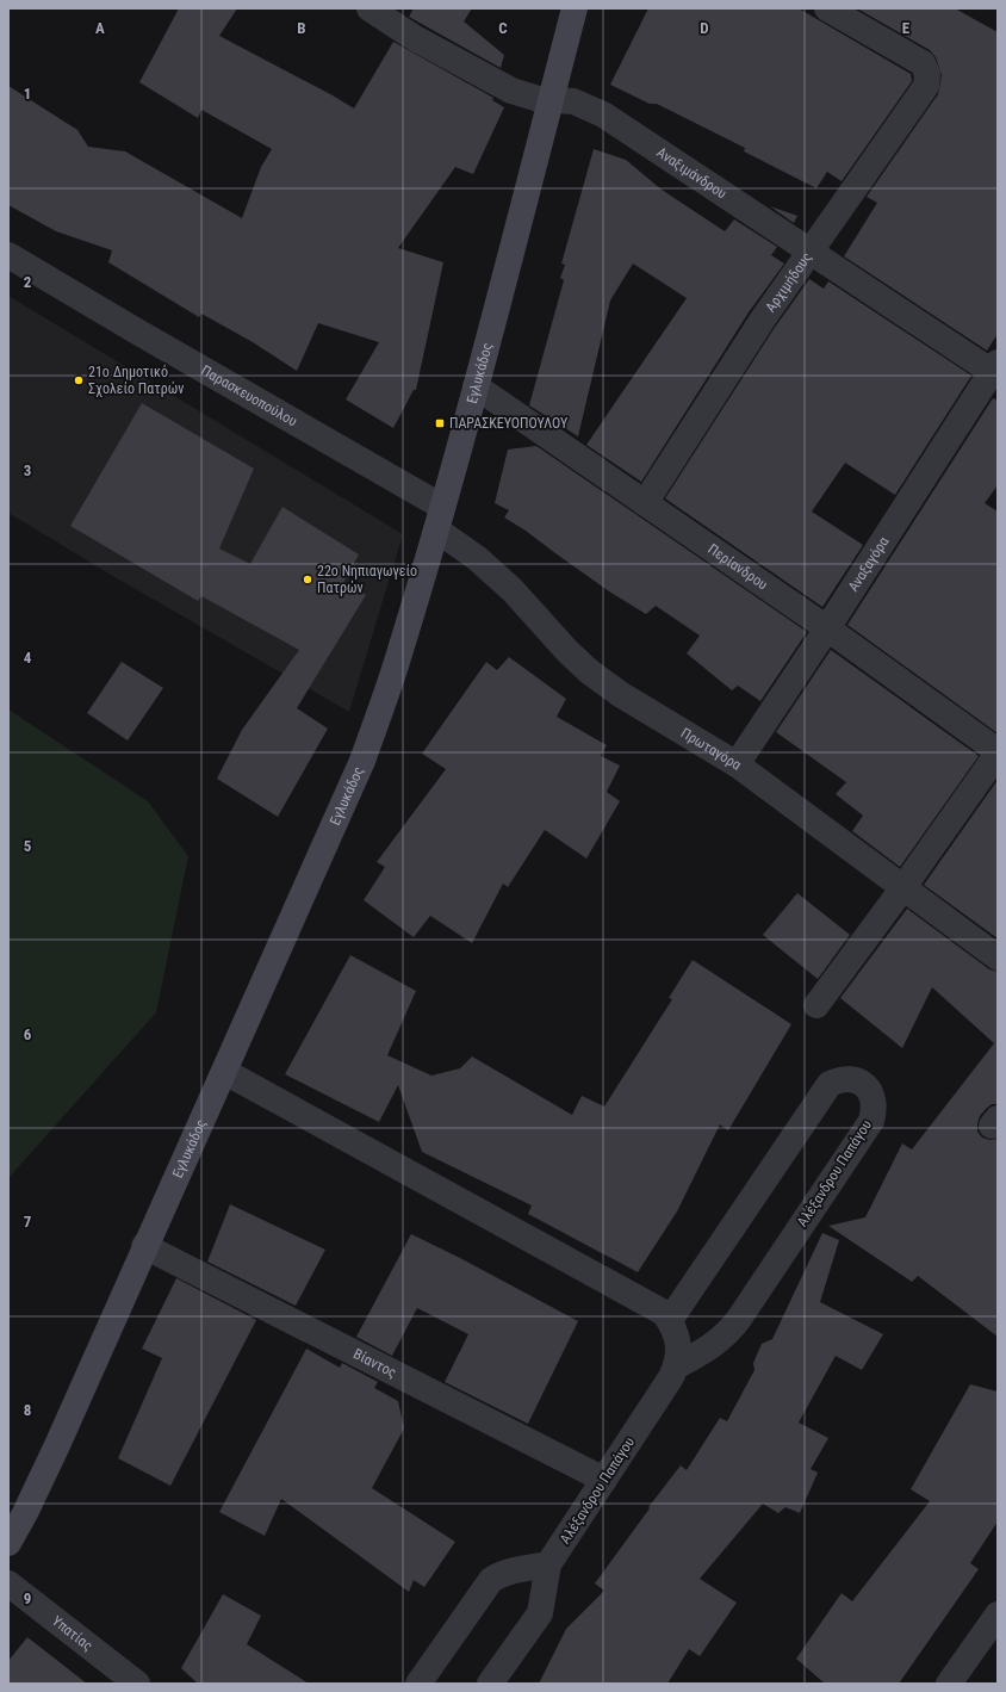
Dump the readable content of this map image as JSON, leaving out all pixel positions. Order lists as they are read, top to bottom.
{
  "streets": {
    "main road": ["Εγλυκάδος"],
    "street": [
      "Αναξιμάνδρου",
      "Αρχιμήδους",
      "Παρασκευοπούλου",
      "Αναξαγόρα",
      "Περίανδρου",
      "Πρωταγόρα",
      "Αλέξανδρου Παπάγου",
      "Βίαντος",
      "Υπατίας"
    ]
  },
  "crossings": [
    ["Αναξιμάνδρου", "Αρχιμήδους"],
    ["Αναξιμάνδρου", "Εγλυκάδος"],
    ["Αναξιμάνδρου", "Αναξαγόρα"],
    ["Αρχιμήδους", "Περίανδρου"],
    ["Εγλυκάδος", "Παρασκευοπούλου"],
    ["Εγλυκάδος", "Περίανδρου"],
    ["Εγλυκάδος", "Πρωταγόρα"],
    ["Εγλυκάδος", "Βίαντος"],
    ["Παρασκευοπούλου", "Πρωταγόρα"],
    ["Αναξαγόρα", "Περίανδρου"],
    ["Αναξαγόρα", "Πρωταγόρα"],
    ["Αλέξανδρου Παπάγου", "Βίαντος"]
  ],
  "places": {
    "other": ["21ο Δημοτικό Σχολείο Πατρών", "22ο Νηπιαγωγείο Πατρών"],
    "transit": ["ΠΑΡΑΣΚΕΥΟΠΟΥΛΟΥ"]
  },
  "grid": {
    "columns": [
      "A",
      "B",
      "C",
      "D",
      "E"
    ],
    "rows": [
      "1",
      "2",
      "3",
      "4",
      "5",
      "6",
      "7",
      "8",
      "9"
    ]
  }
}
